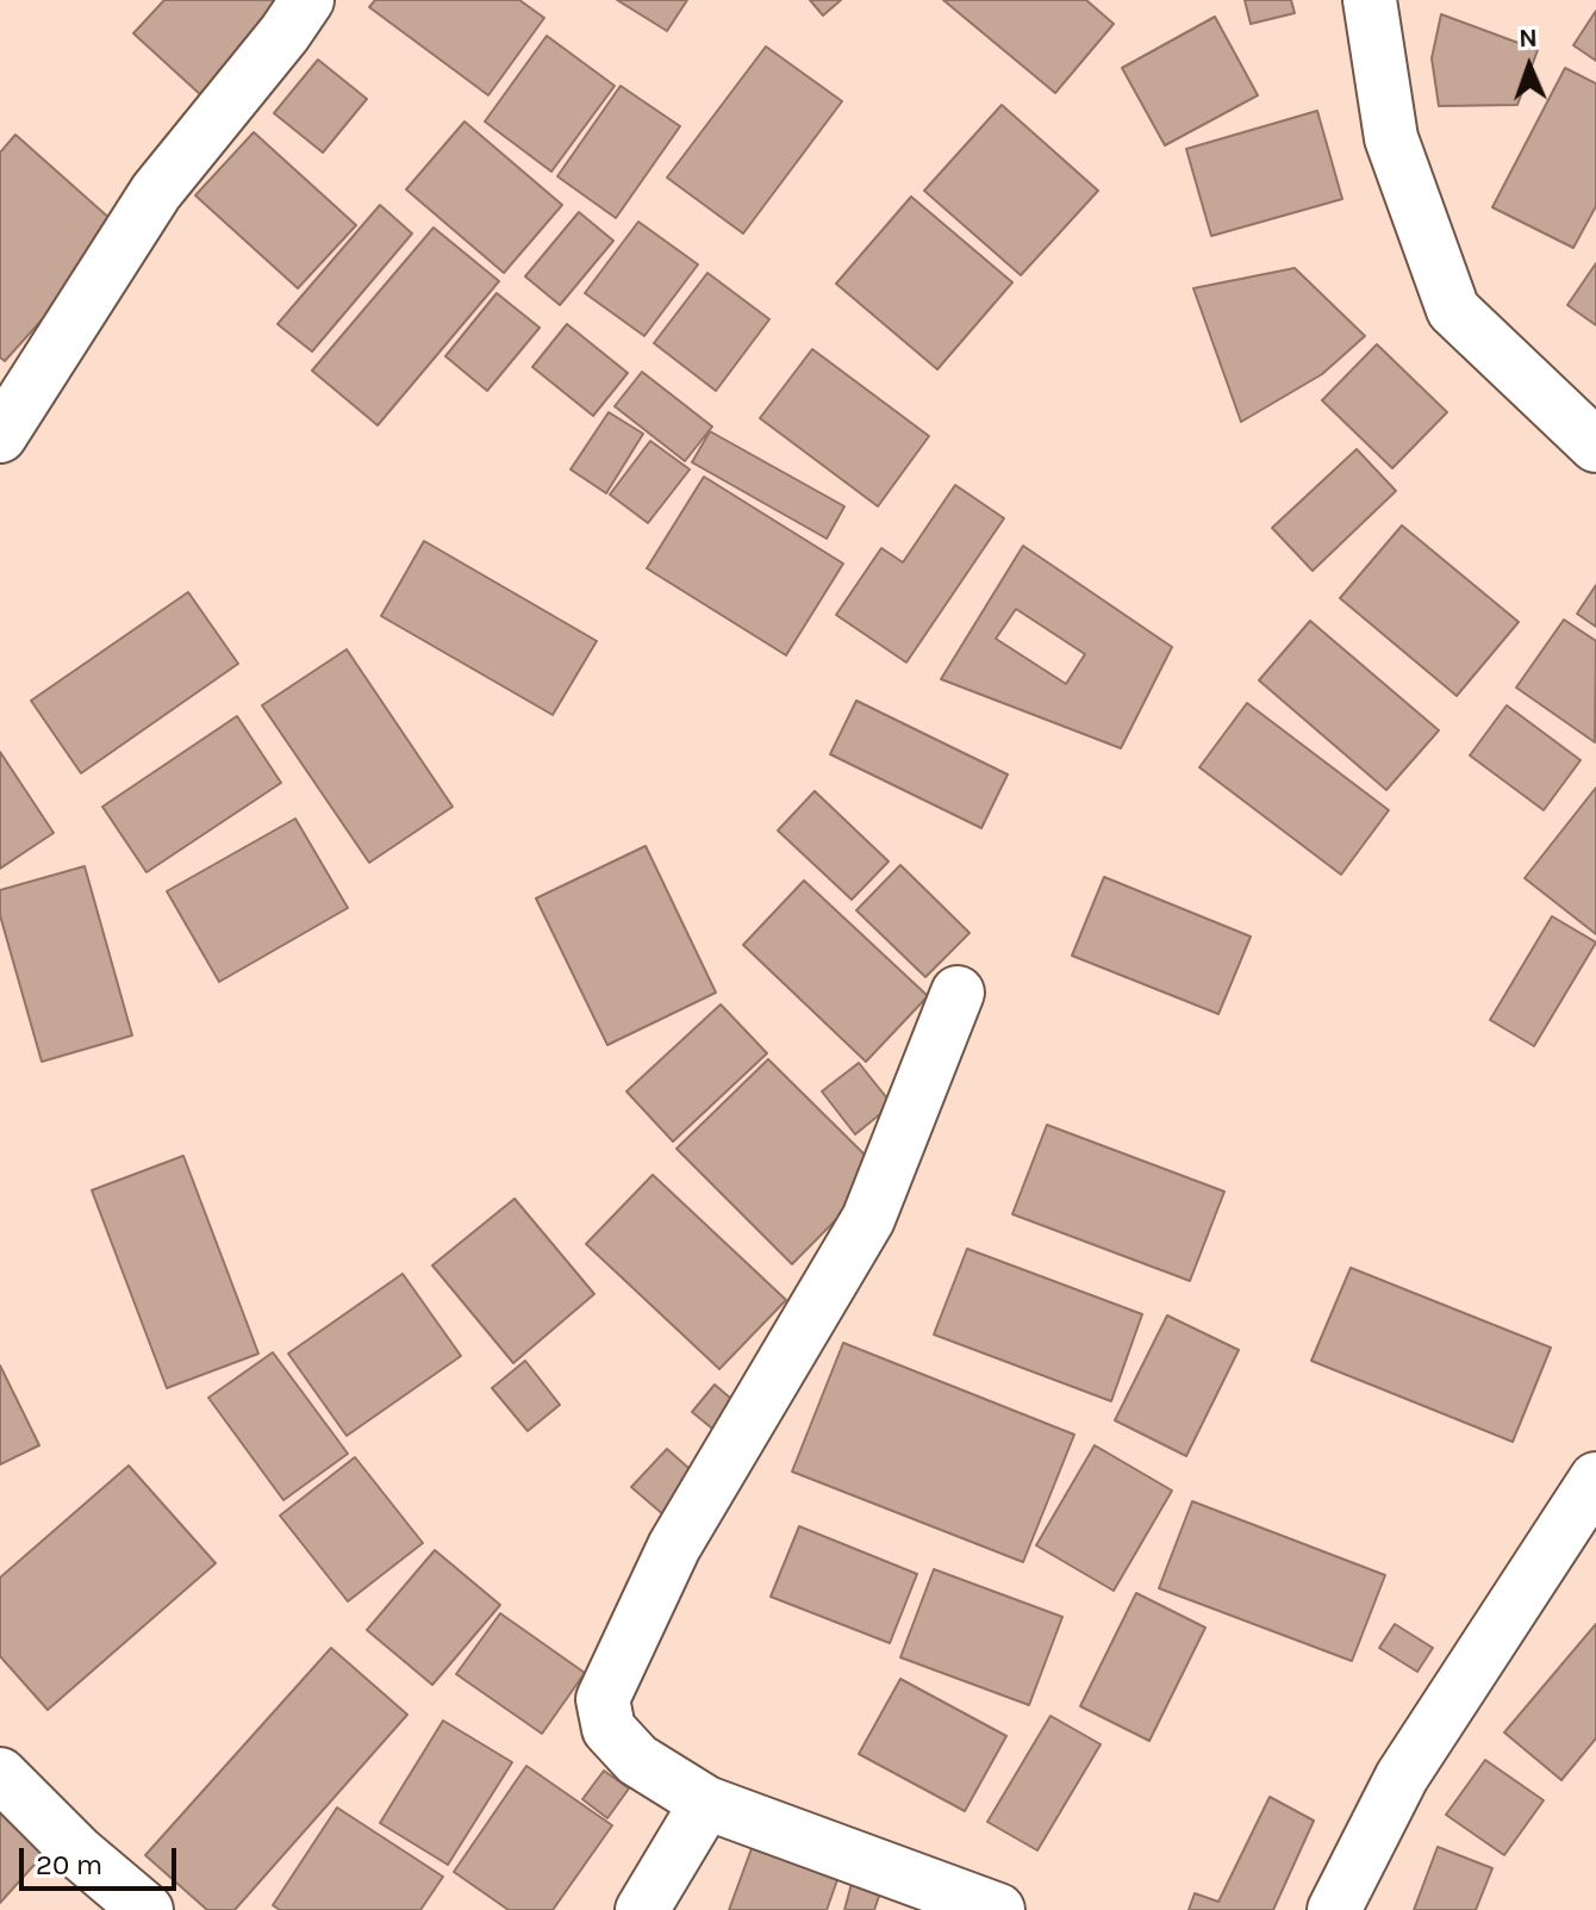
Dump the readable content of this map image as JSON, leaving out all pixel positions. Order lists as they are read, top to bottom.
{
  "scale_bar": "20 m",
  "north": "top"
}
